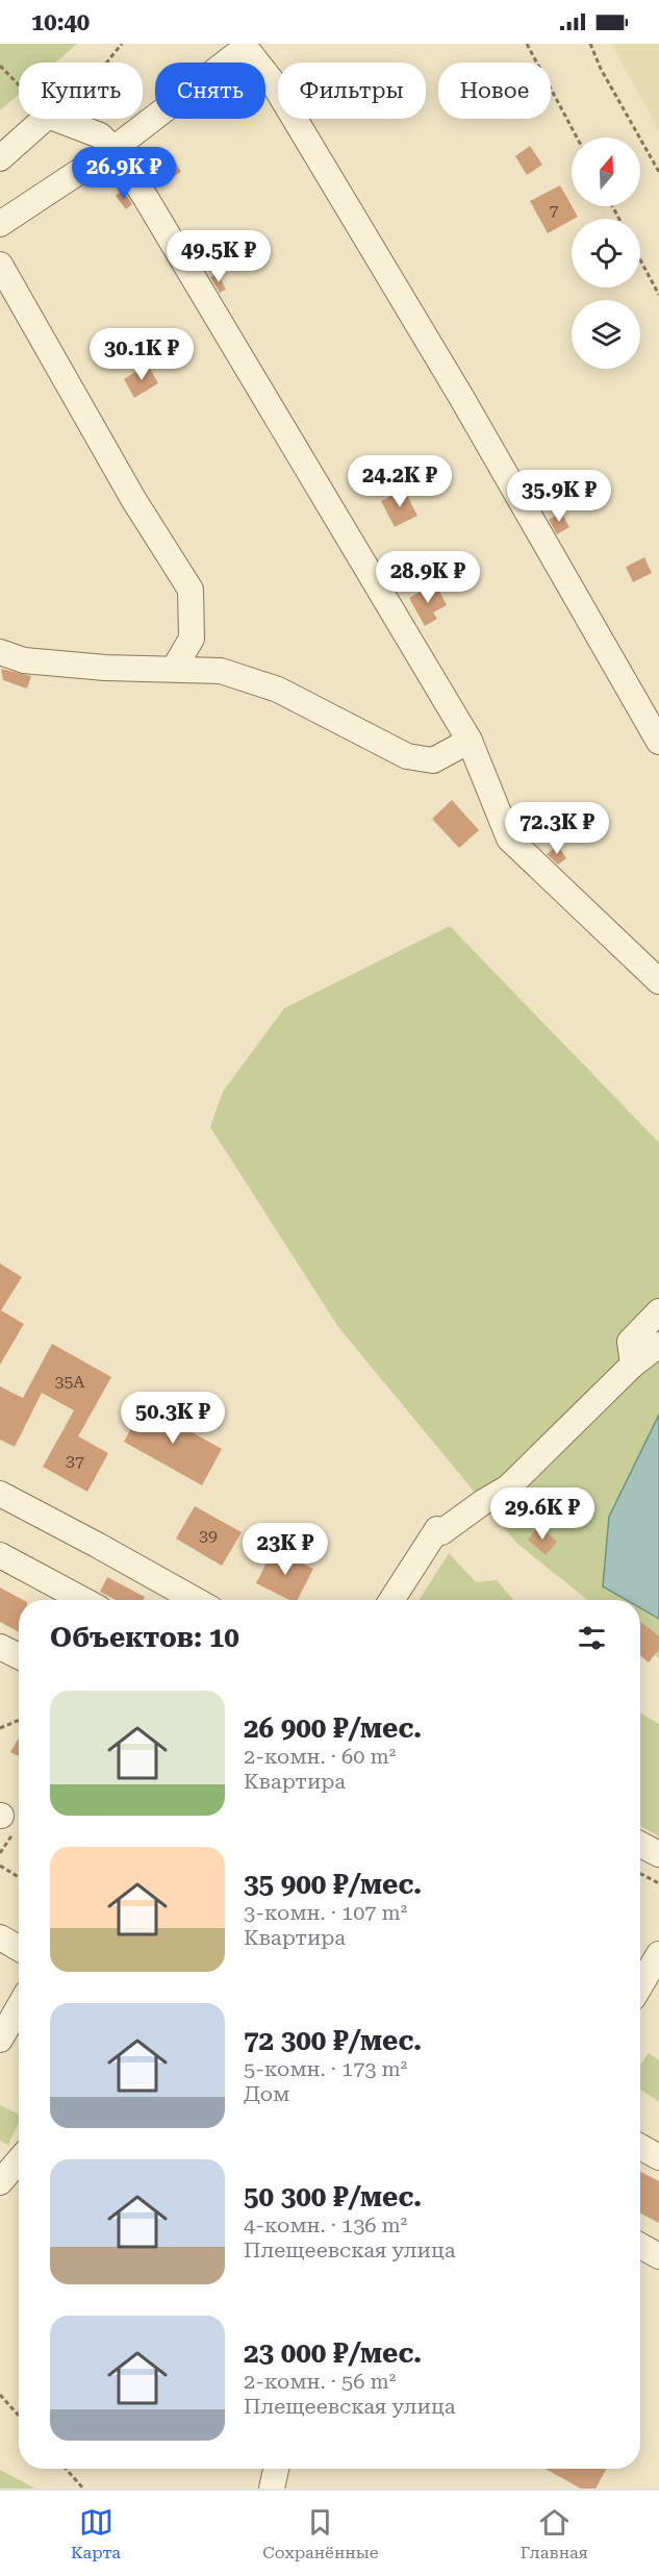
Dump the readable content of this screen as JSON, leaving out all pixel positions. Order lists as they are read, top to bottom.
{
  "house_numbers": [
    "7",
    "35А",
    "37",
    "39"
  ],
  "north": "top",
  "page": {
    "status": "10:40",
    "chip": [
      "Купить",
      "Снять",
      "Фильтры",
      "Новое"
    ],
    "price": [
      "26.9K ₽",
      "49.5K ₽",
      "30.1K ₽",
      "24.2K ₽",
      "35.9K ₽",
      "28.9K ₽",
      "72.3K ₽",
      "50.3K ₽",
      "29.6K ₽",
      "23K ₽"
    ],
    "heading": "Объектов: 10",
    "list": [
      {
        "name": "26 900 ₽/мес.",
        "note": "2-комн. · 60 m² · Квартира"
      },
      {
        "name": "35 900 ₽/мес.",
        "note": "3-комн. · 107 m² · Квартира"
      },
      {
        "name": "72 300 ₽/мес.",
        "note": "5-комн. · 173 m² · Дом"
      },
      {
        "name": "50 300 ₽/мес.",
        "note": "4-комн. · 136 m² · Плещеевская улица"
      },
      {
        "name": "23 000 ₽/мес.",
        "note": "2-комн. · 56 m² · Плещеевская улица"
      }
    ],
    "tabs": ["Карта", "Сохранённые", "Главная"]
  }
}
